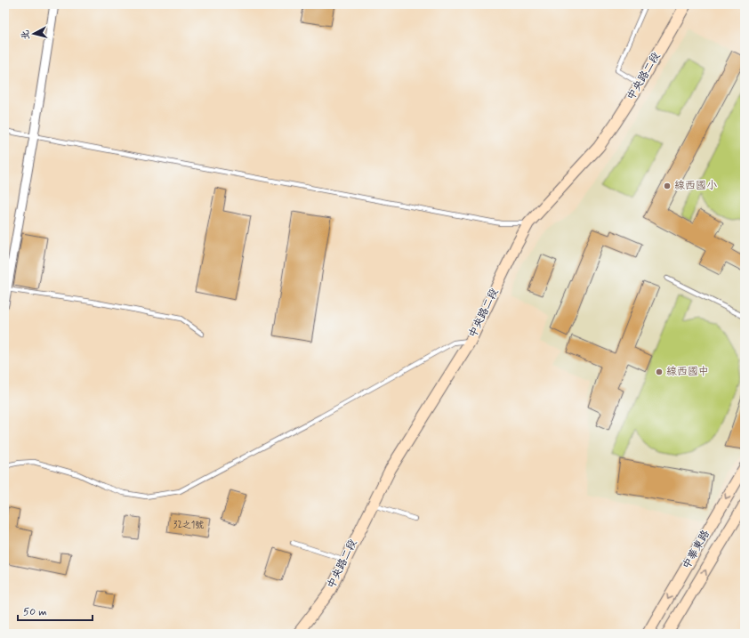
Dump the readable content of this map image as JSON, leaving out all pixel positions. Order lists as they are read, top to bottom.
{
  "streets": {
    "street": ["中央路二段", "中華東路"]
  },
  "places": ["線西國小", "線西國中"],
  "house_numbers": ["32之1號"],
  "scale_bar": "50 m",
  "north": "left"
}
